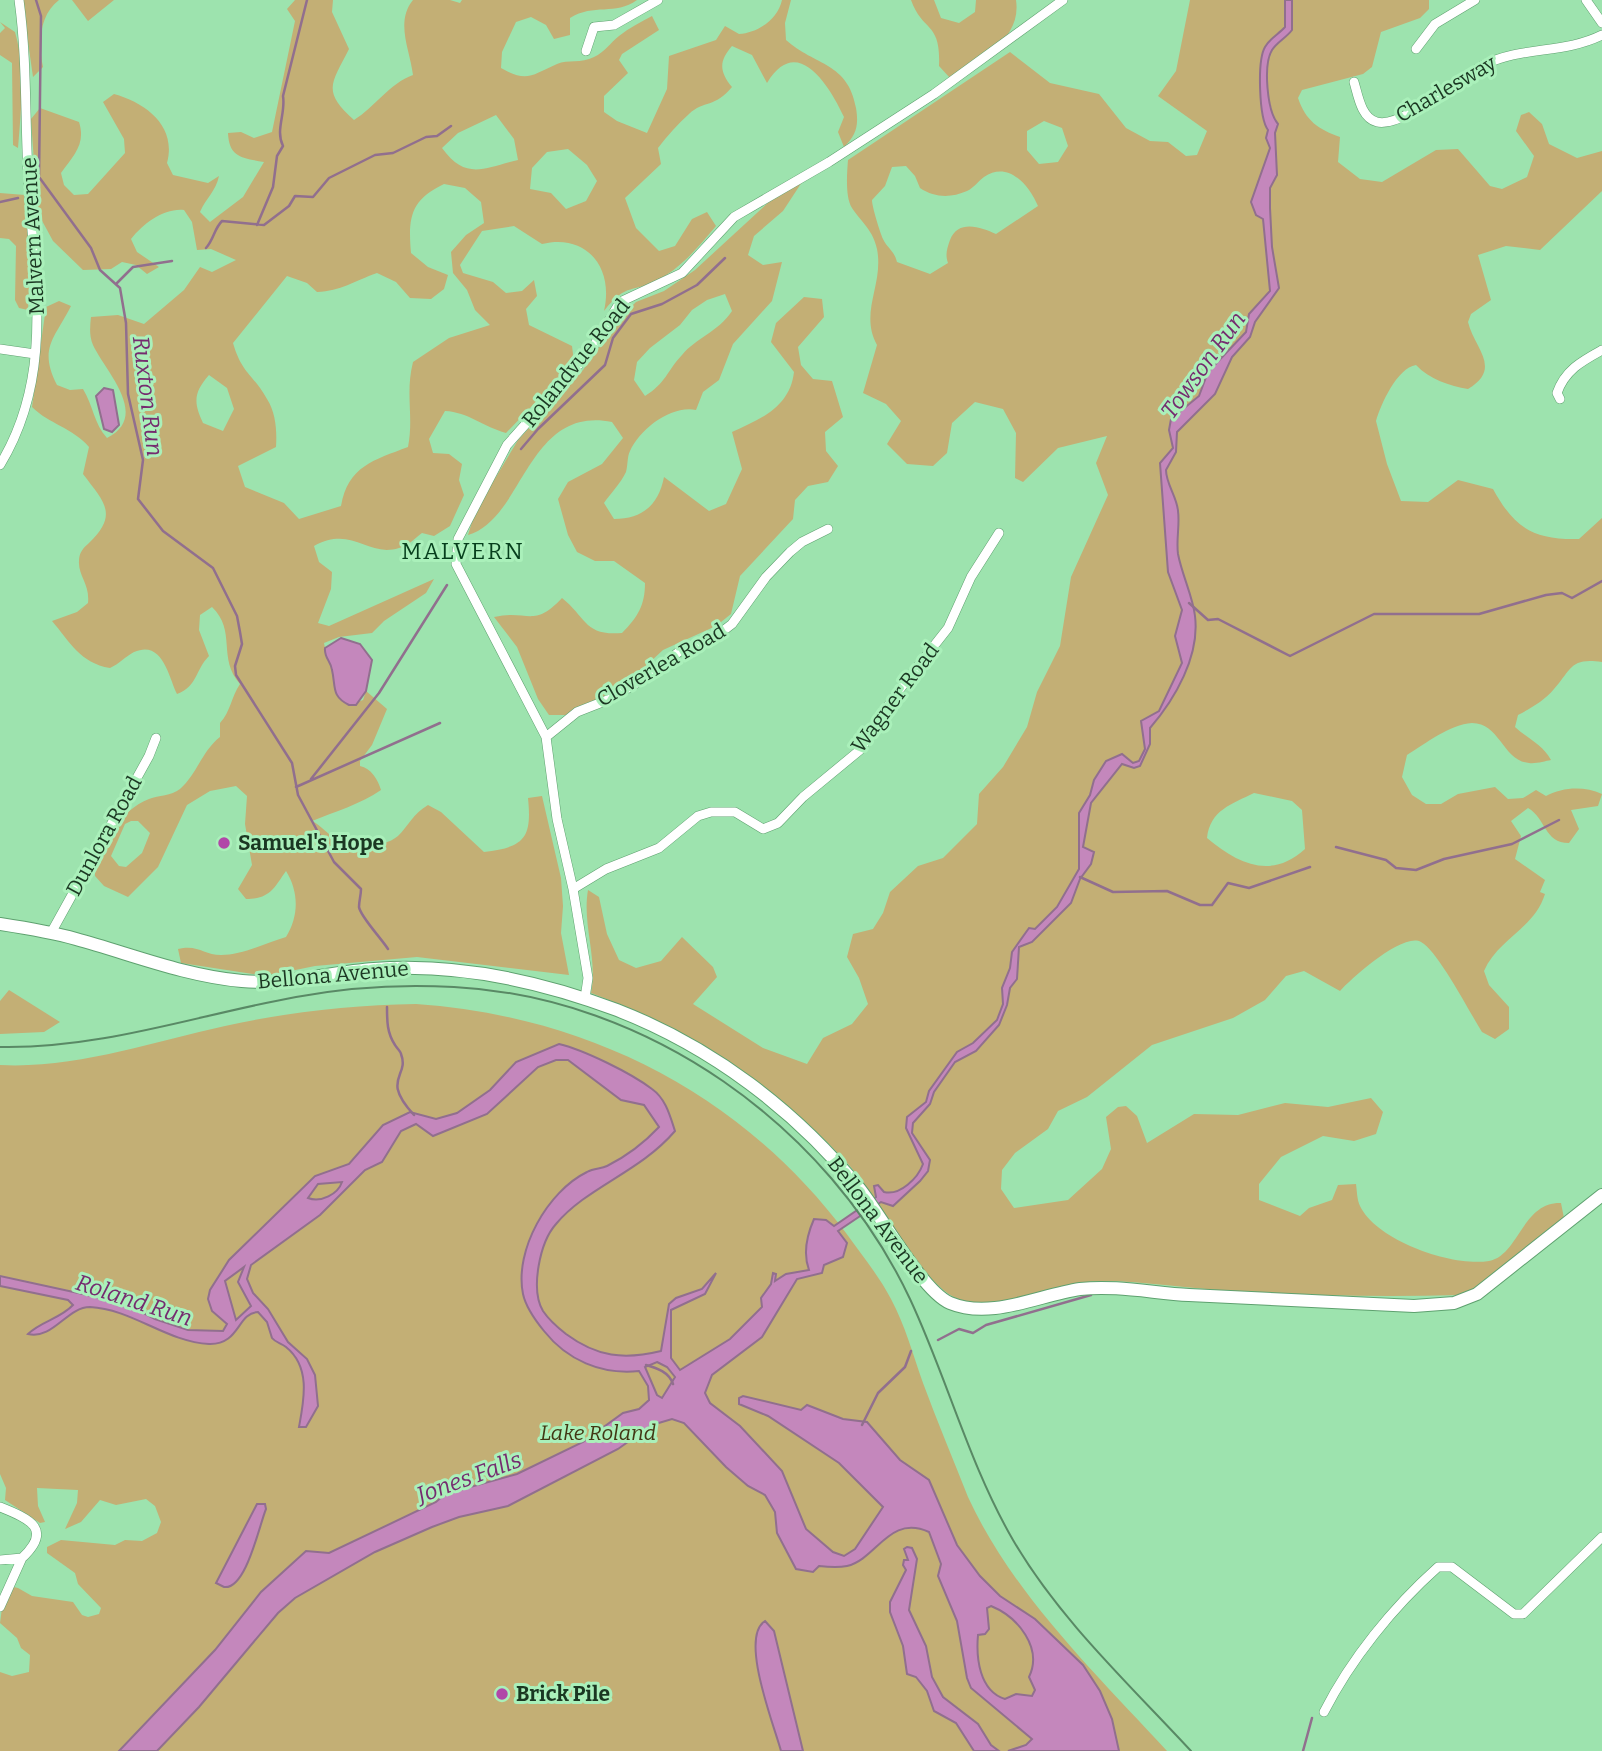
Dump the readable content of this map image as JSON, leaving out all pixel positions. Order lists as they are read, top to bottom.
{
  "streets": {
    "main road": ["Bellona Avenue"],
    "street": [
      "Charlesway",
      "Malvern Avenue",
      "Rolandvue Road",
      "Cloverlea Road",
      "Wagner Road",
      "Dunlora Road"
    ]
  },
  "crossings": [
    ["Rolandvue Road", "Cloverlea Road"],
    ["Rolandvue Road", "Wagner Road"],
    ["Rolandvue Road", "Bellona Avenue"],
    ["Dunlora Road", "Bellona Avenue"]
  ],
  "districts": ["MALVERN"],
  "water": [
    "Towson Run",
    "Ruxton Run",
    "Roland Run",
    "Jones Falls"
  ],
  "parks": ["Lake Roland"],
  "places": ["Samuel's Hope", "Brick Pile"]
}
